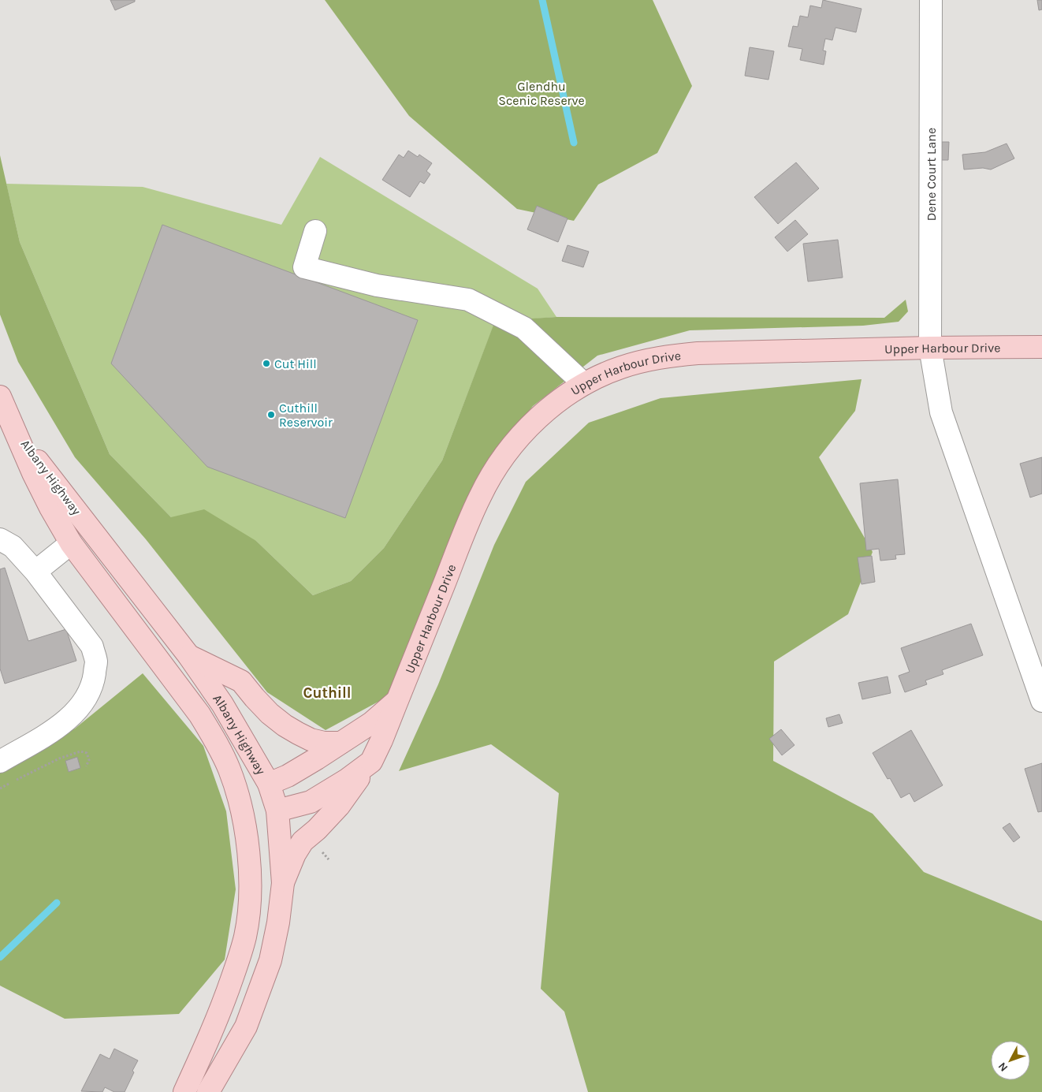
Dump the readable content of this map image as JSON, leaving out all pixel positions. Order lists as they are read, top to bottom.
{
  "streets": {
    "main road": ["Upper Harbour Drive", "Albany Highway"],
    "street": ["Dene Court Lane"]
  },
  "crossings": [
    ["Dene Court Lane", "Upper Harbour Drive"],
    ["Upper Harbour Drive", "Albany Highway"]
  ],
  "districts": ["Cuthill"],
  "parks": ["Glendhu Scenic Reserve"],
  "places": ["Cut Hill", "Cuthill Reservoir"],
  "north": "bottom left"
}
